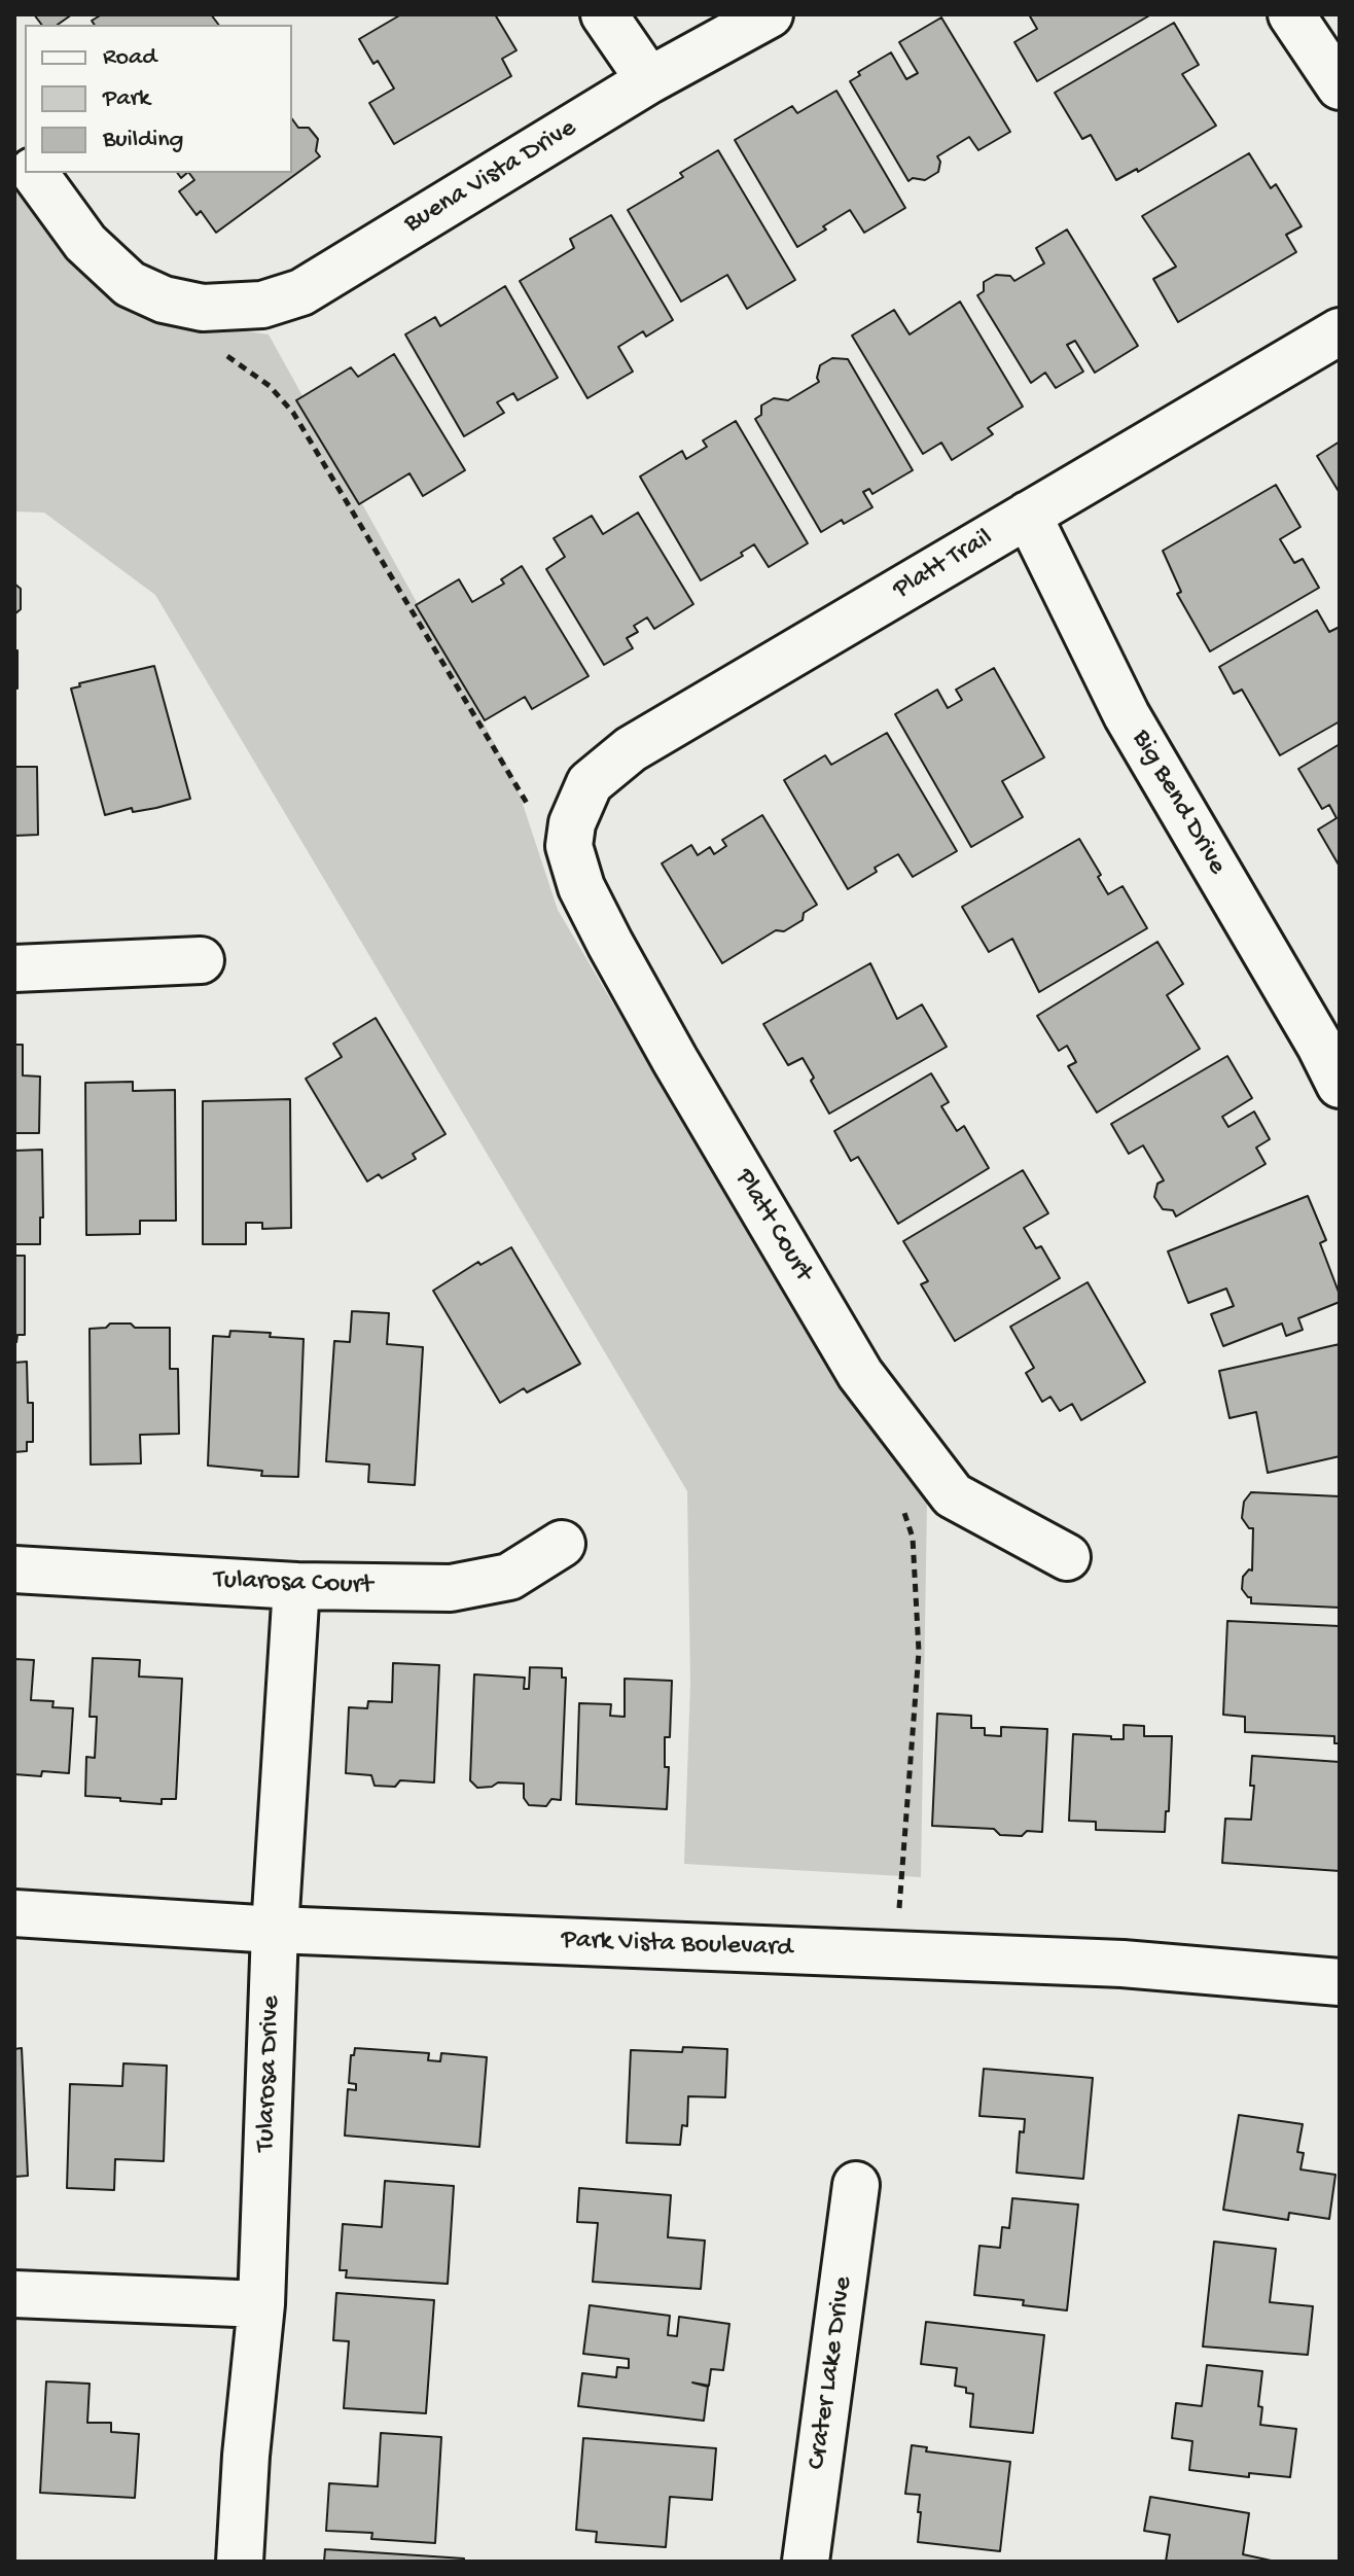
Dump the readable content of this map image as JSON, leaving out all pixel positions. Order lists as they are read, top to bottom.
{
  "streets": {
    "street": [
      "Buena Vista Drive",
      "Platt Trail",
      "Big Bend Drive",
      "Platt Court",
      "Tularosa Court",
      "Park Vista Boulevard",
      "Tularosa Drive",
      "Crater Lake Drive"
    ]
  },
  "crossings": [
    ["Platt Trail", "Big Bend Drive"],
    ["Platt Trail", "Platt Court"],
    ["Tularosa Court", "Tularosa Drive"],
    ["Park Vista Boulevard", "Tularosa Drive"]
  ],
  "legend": ["Road", "Park", "Building"]
}
